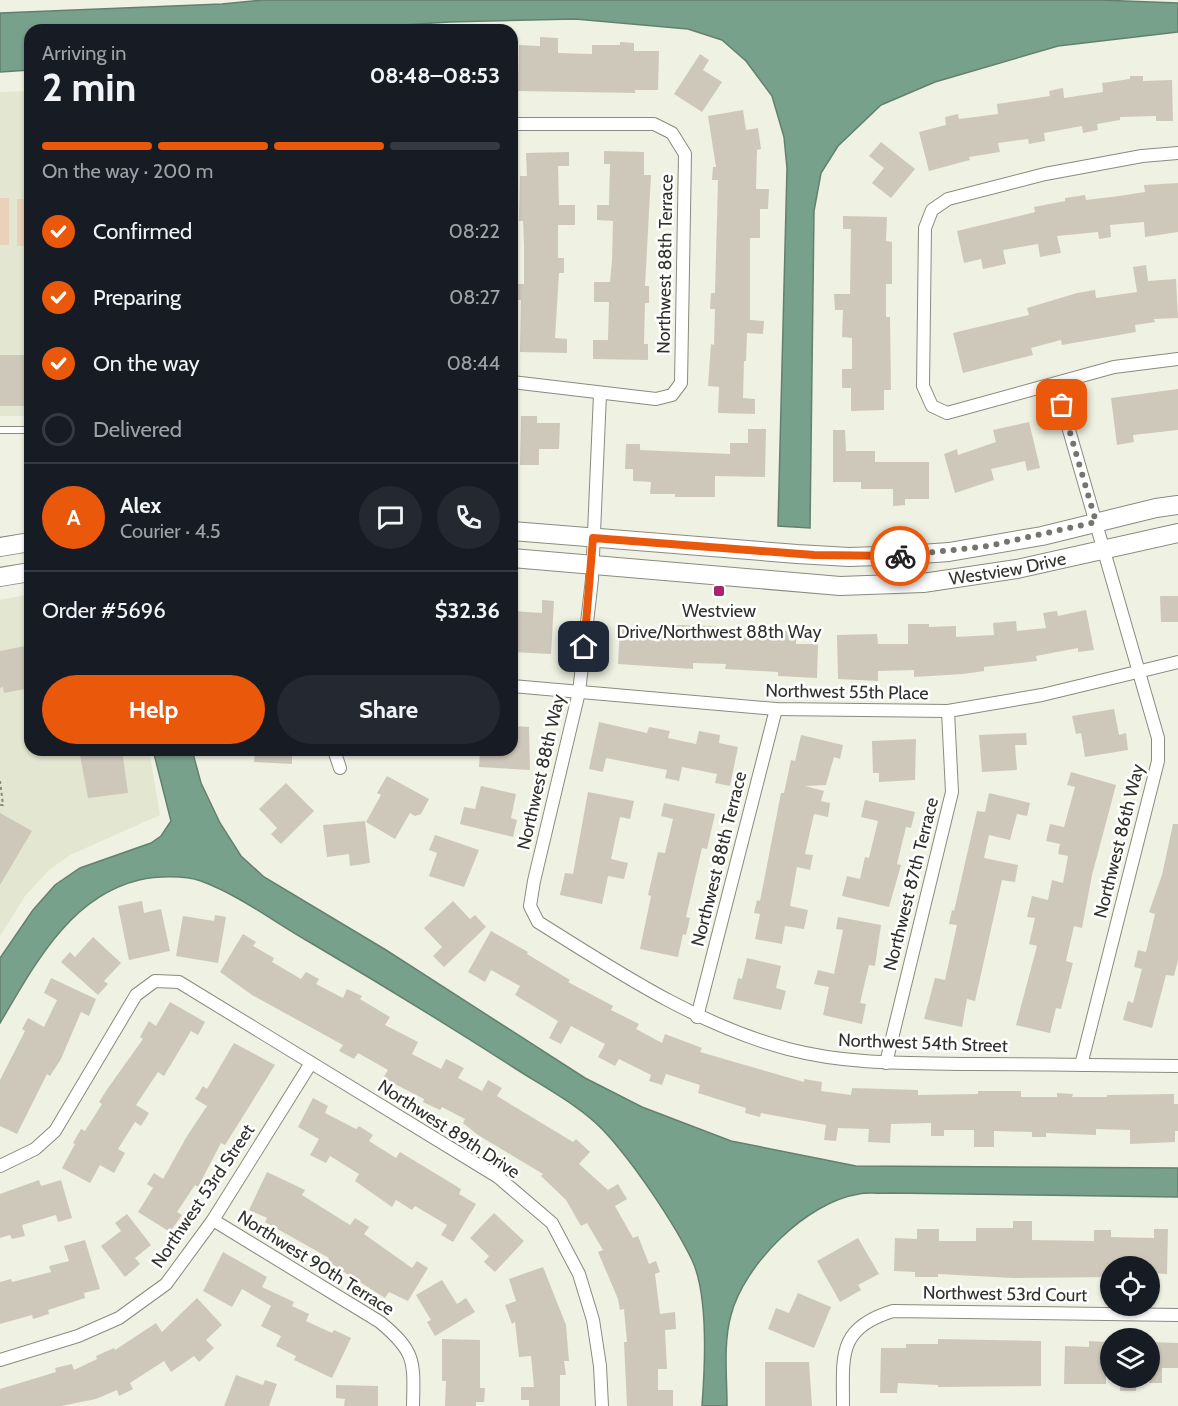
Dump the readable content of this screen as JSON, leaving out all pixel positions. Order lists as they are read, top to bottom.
{
  "streets": {
    "street": [
      "Northwest 88th Terrace",
      "Westview Drive",
      "Northwest 55th Place",
      "Northwest 88th Way",
      "Northwest 86th Way",
      "Northwest 87th Terrace",
      "Northwest 54th Street",
      "Northwest 89th Drive",
      "Northwest 53rd Street",
      "Northwest 90th Terrace",
      "Northwest 53rd Court"
    ]
  },
  "crossings": [
    ["Northwest 88th Terrace", "Northwest 55th Place"],
    ["Northwest 88th Terrace", "Northwest 88th Way"],
    ["Northwest 88th Terrace", "Northwest 54th Street"],
    ["Westview Drive", "Northwest 88th Way"],
    ["Westview Drive", "Northwest 86th Way"],
    ["Northwest 55th Place", "Northwest 88th Way"],
    ["Northwest 55th Place", "Northwest 86th Way"],
    ["Northwest 55th Place", "Northwest 87th Terrace"],
    ["Northwest 88th Way", "Northwest 54th Street"],
    ["Northwest 86th Way", "Northwest 54th Street"],
    ["Northwest 87th Terrace", "Northwest 54th Street"],
    ["Northwest 89th Drive", "Northwest 53rd Street"],
    ["Northwest 53rd Street", "Northwest 90th Terrace"]
  ],
  "places": {
    "transit": ["Westview Drive/Northwest 88th Way"]
  },
  "page": {
    "heading": ["2 min", "Arriving in", "08:48–08:53"],
    "panel": [
      "Alex",
      "Courier · 4.5",
      "Order #5696",
      "$32.36"
    ],
    "bar": "On the way · 200 m",
    "list": [
      ["Confirmed", "08:22"],
      ["Preparing", "08:27"],
      ["On the way", "08:44"],
      "Delivered"
    ],
    "round": "A",
    "buttons": ["Help", "Share"]
  }
}
